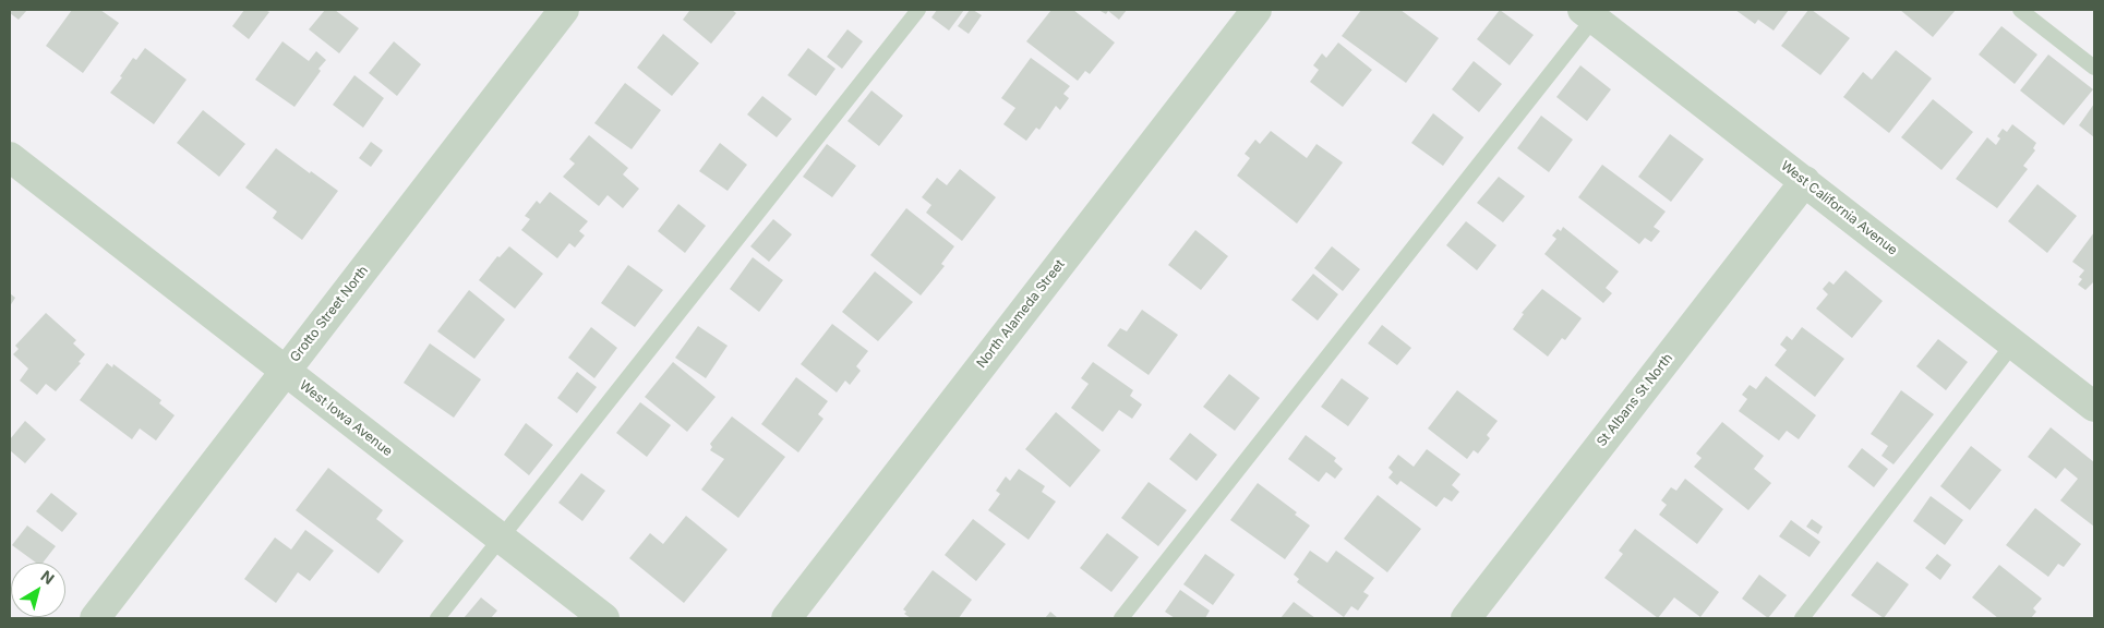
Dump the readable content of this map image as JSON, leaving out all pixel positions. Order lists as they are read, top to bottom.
{
  "streets": {
    "street": [
      "West California Avenue",
      "Grotto Street North",
      "North Alameda Street",
      "St Albans St North",
      "West Iowa Avenue"
    ]
  },
  "crossings": [
    ["West California Avenue", "St Albans St North"],
    ["Grotto Street North", "West Iowa Avenue"]
  ],
  "north": "top right"
}
